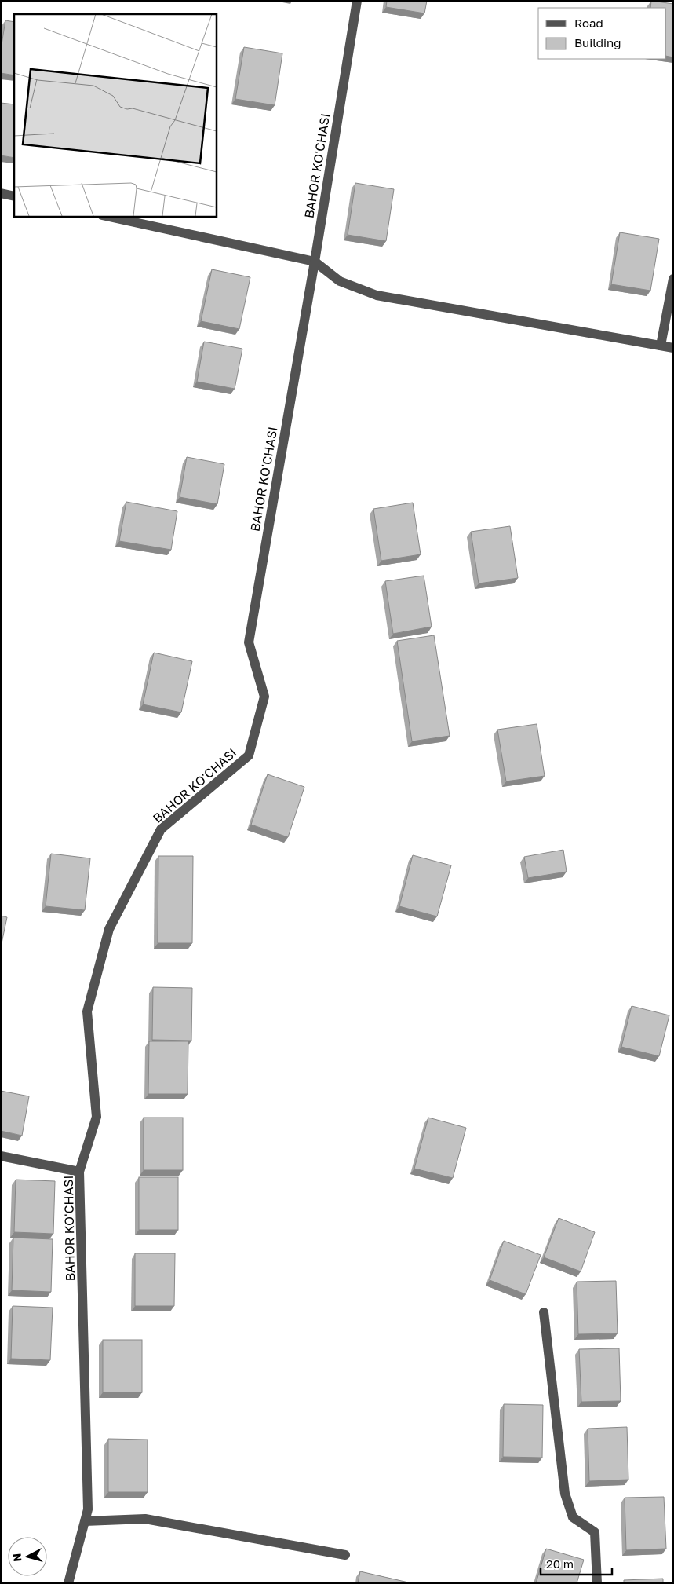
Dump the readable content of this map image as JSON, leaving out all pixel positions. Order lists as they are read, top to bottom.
{
  "streets": {
    "street": ["BAHOR KO'CHASI"]
  },
  "legend": ["Road", "Building"],
  "scale_bar": "20 m",
  "north": "left"
}
